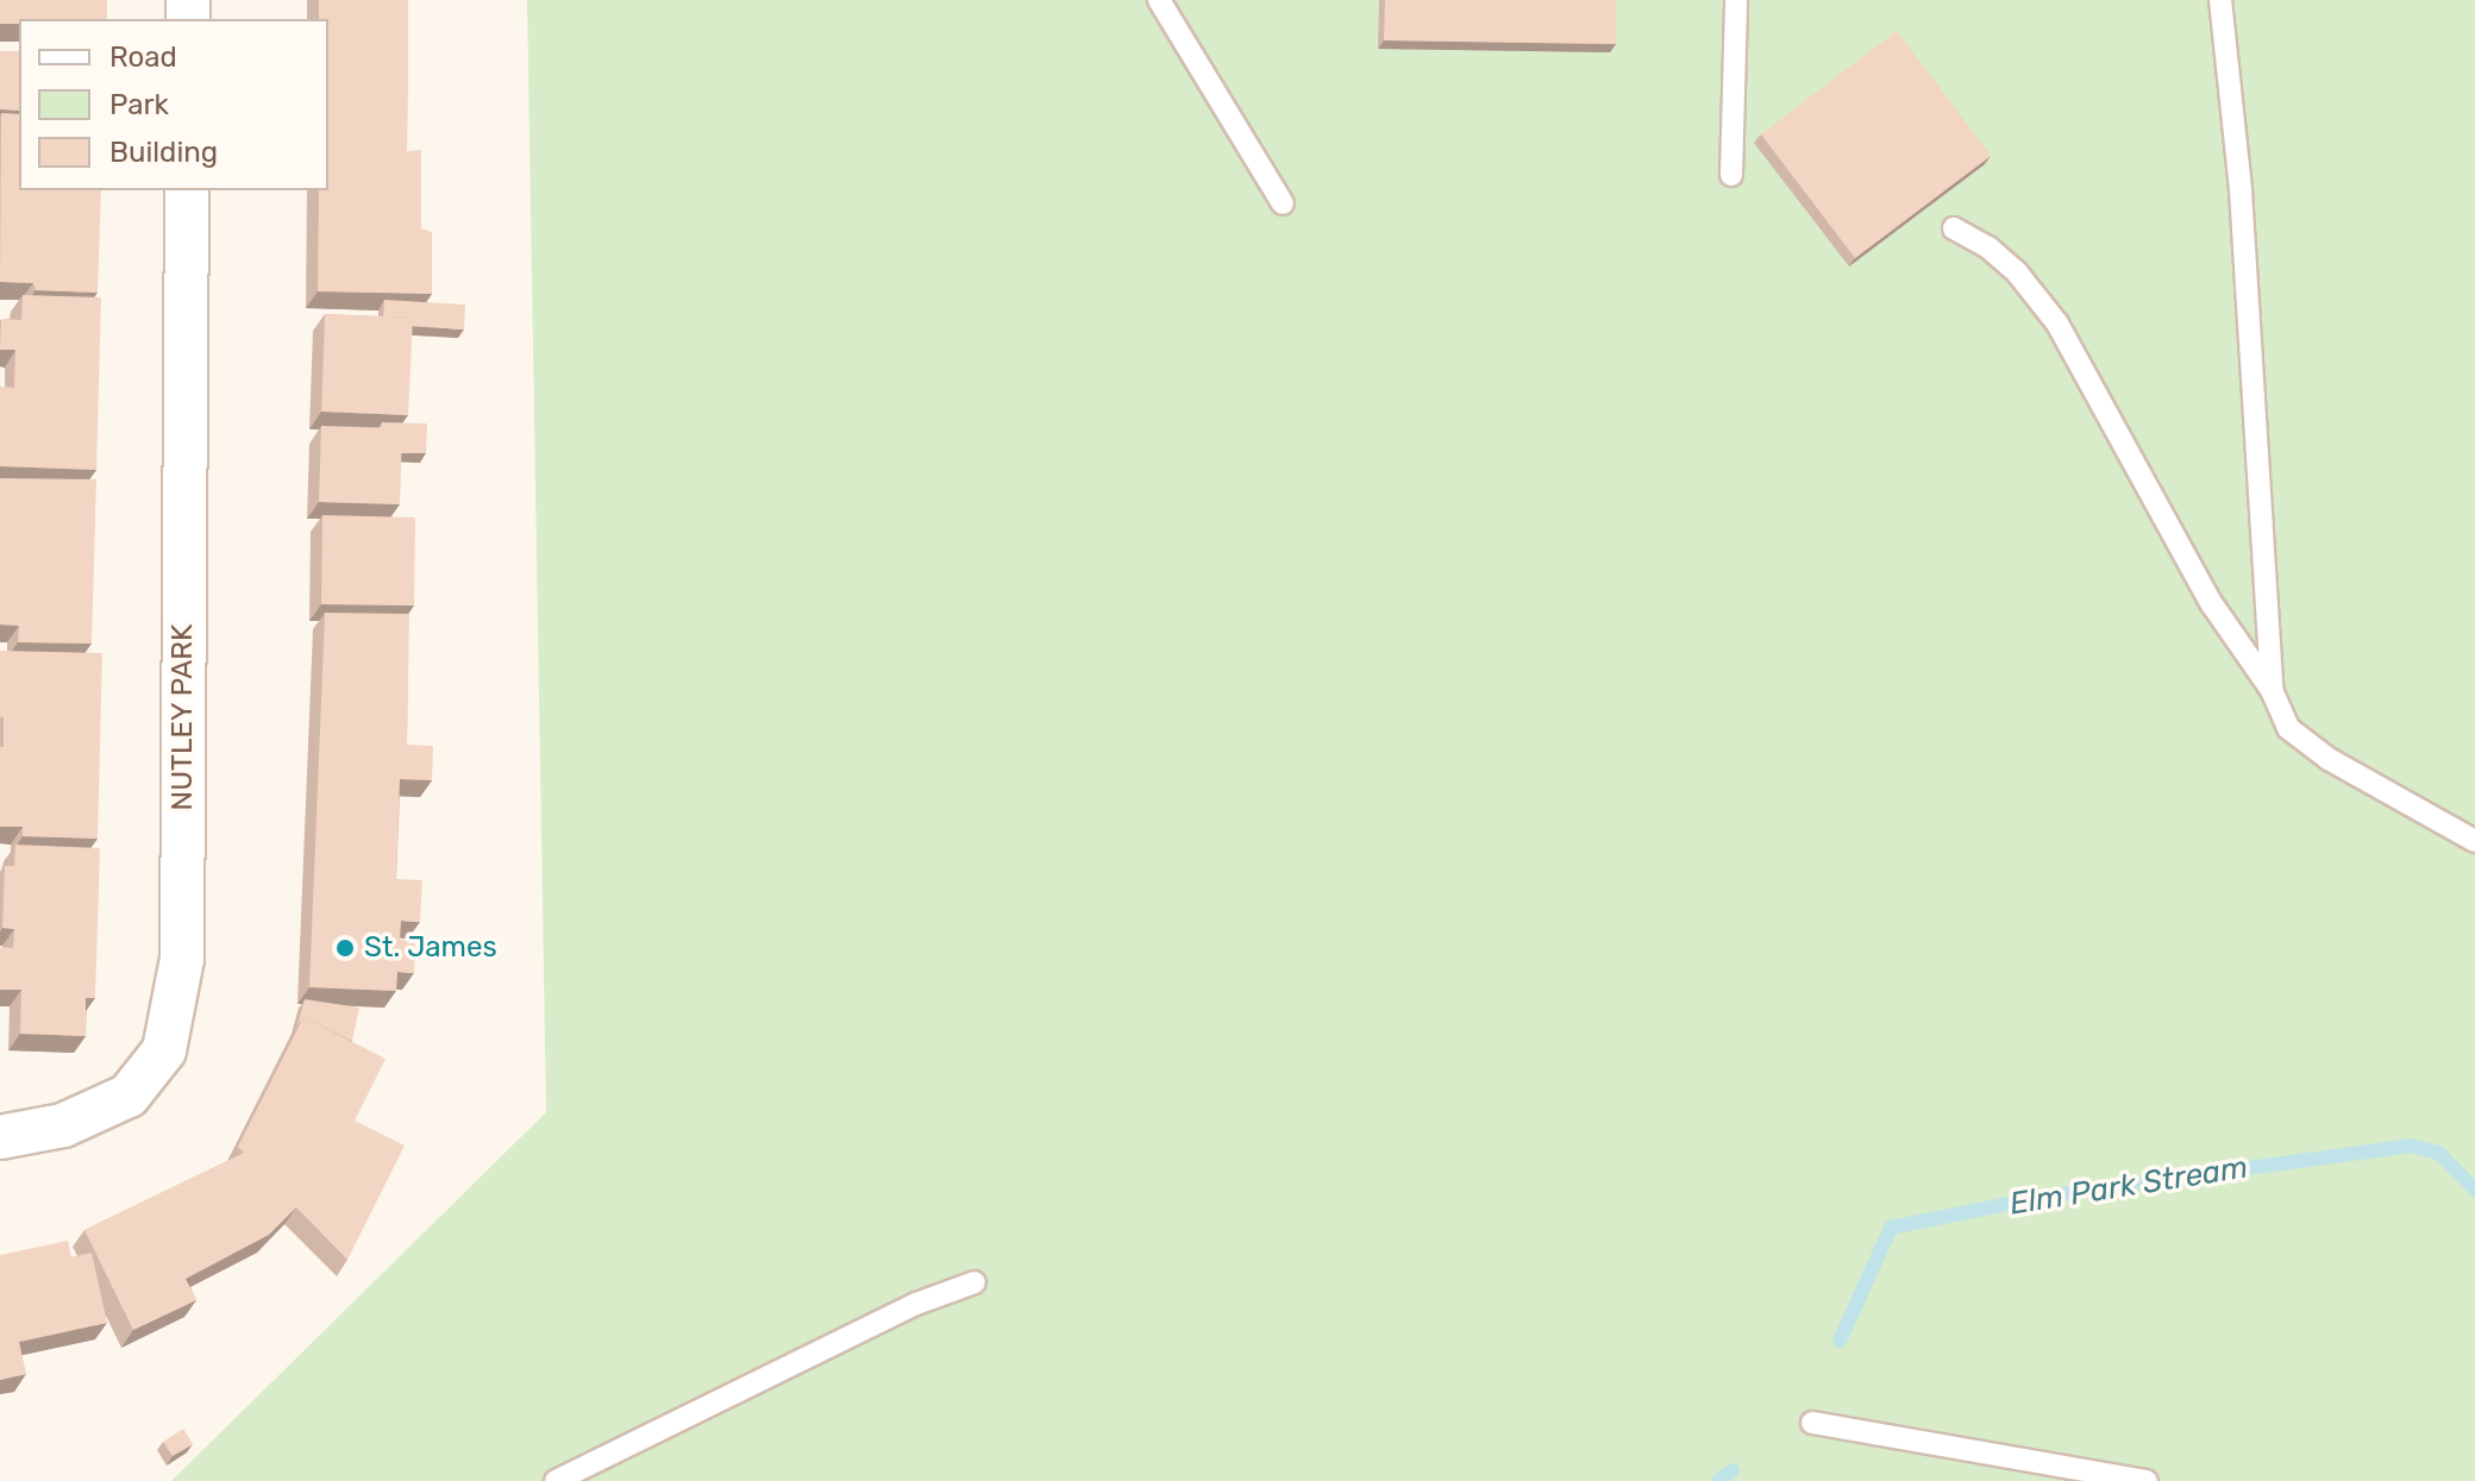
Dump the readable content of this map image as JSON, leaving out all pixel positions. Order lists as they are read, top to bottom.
{
  "streets": {
    "street": ["NUTLEY PARK"]
  },
  "water": ["Elm Park Stream"],
  "places": ["St. James"],
  "legend": ["Road", "Park", "Building"]
}
